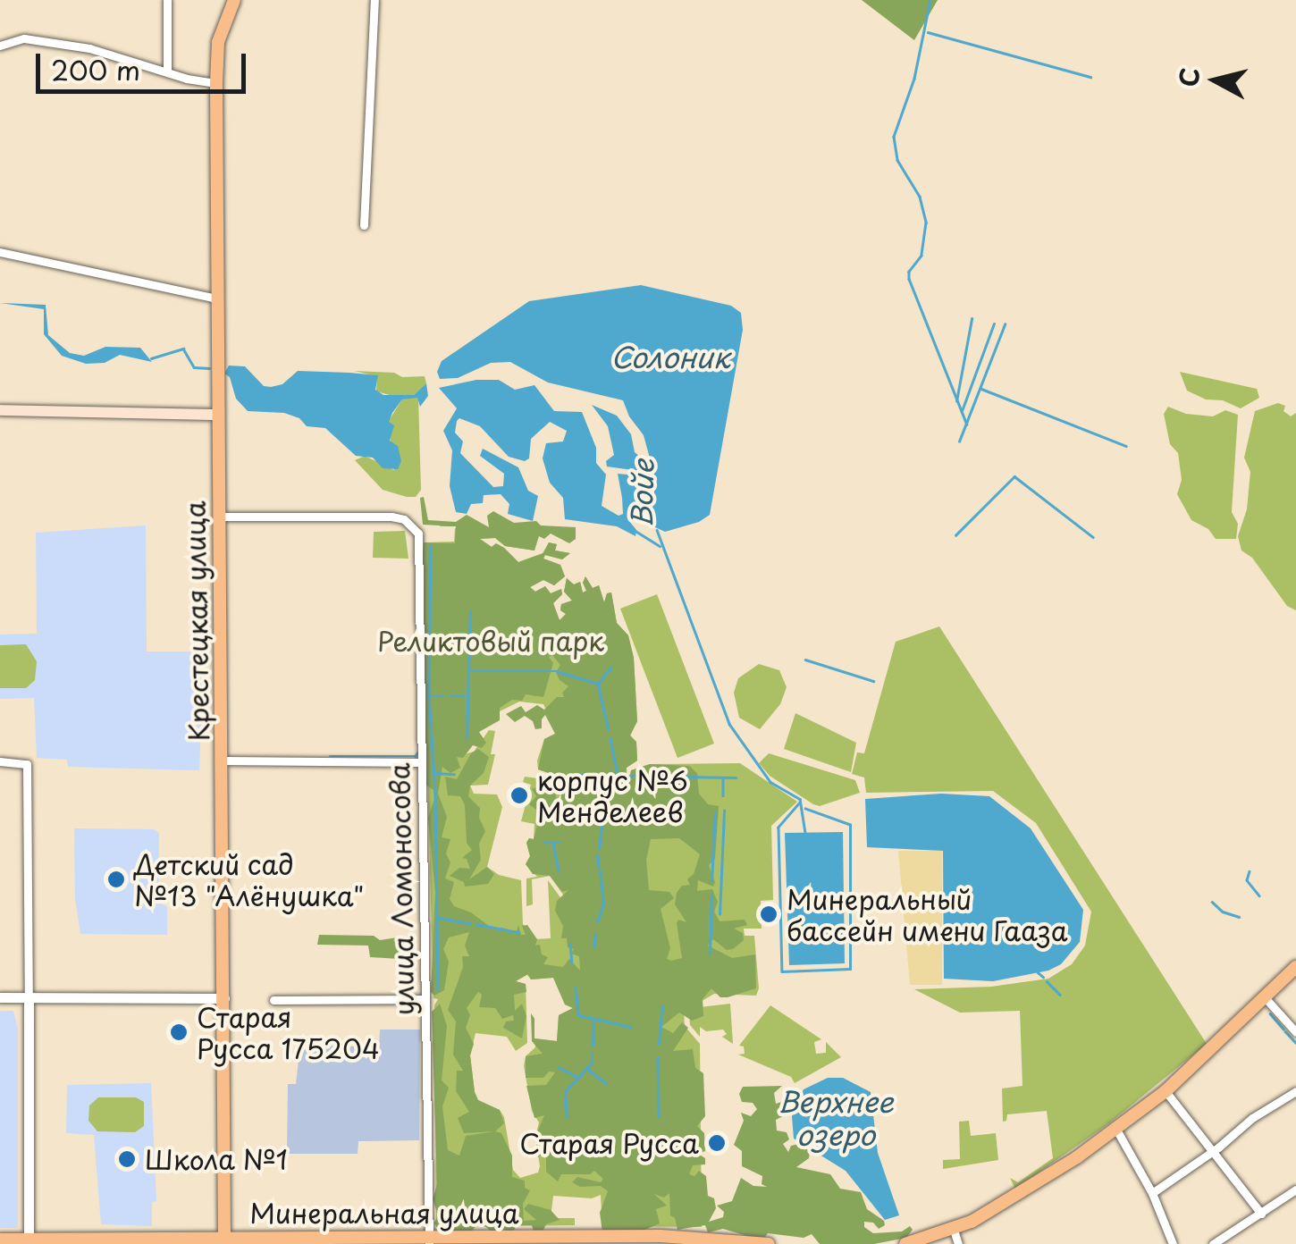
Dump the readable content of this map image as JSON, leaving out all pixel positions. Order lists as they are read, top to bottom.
{
  "streets": {
    "main road": ["Крестецкая улица", "Минеральная улица"],
    "street": ["улица Ломоносова"]
  },
  "crossings": [
    ["Крестецкая улица", "улица Ломоносова"],
    ["Крестецкая улица", "Минеральная улица"],
    ["улица Ломоносова", "Минеральная улица"]
  ],
  "water": ["Солоник", "Войе", "Верхнее озеро"],
  "parks": ["Реликтовый парк"],
  "places": [
    "корпус №6 Менделеев",
    "Детский сад №13 \"Алёнушка\"",
    "Минеральный бассейн имени Гааза",
    "Старая Русса 175204",
    "Старая Русса",
    "Школа №1"
  ],
  "scale_bar": "200 m",
  "north": "left"
}
